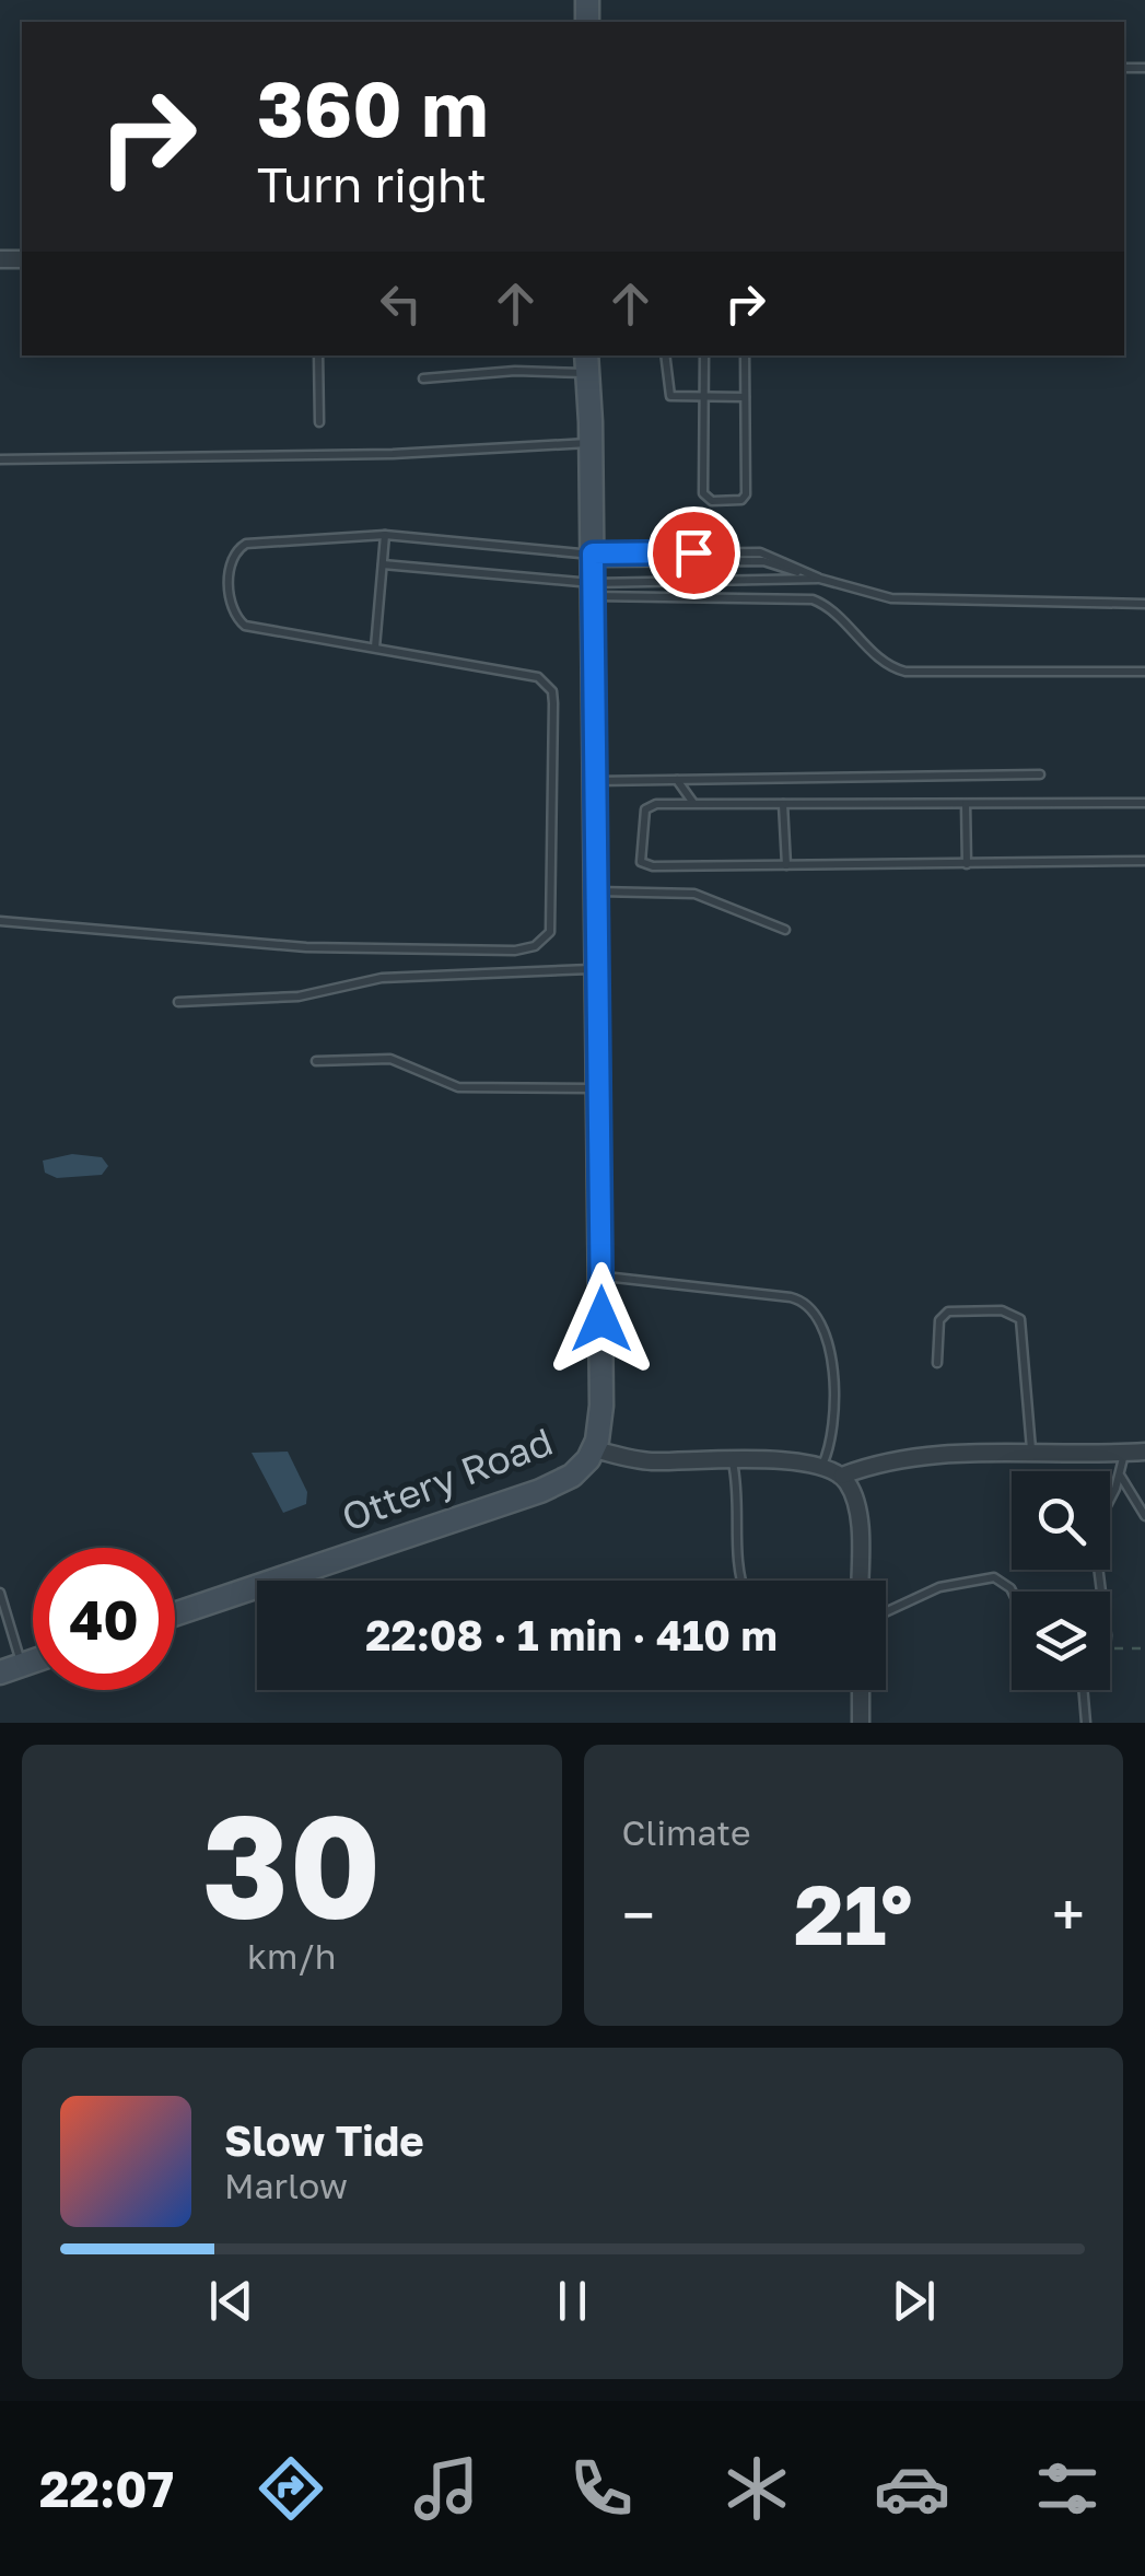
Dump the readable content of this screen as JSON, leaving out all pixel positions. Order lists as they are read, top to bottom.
{
  "streets": {
    "street": ["Ottery Road"]
  },
  "page": {
    "turn": ["360 m", "Turn right"],
    "limit": "40",
    "trip": "22:08 · 1 min · 410 m",
    "tile": [
      ["30", "km/h"],
      "Climate"
    ],
    "heat": ["−", "21°", "+"],
    "song": ["Slow Tide", "Marlow"],
    "tabs": "22:07"
  }
}
